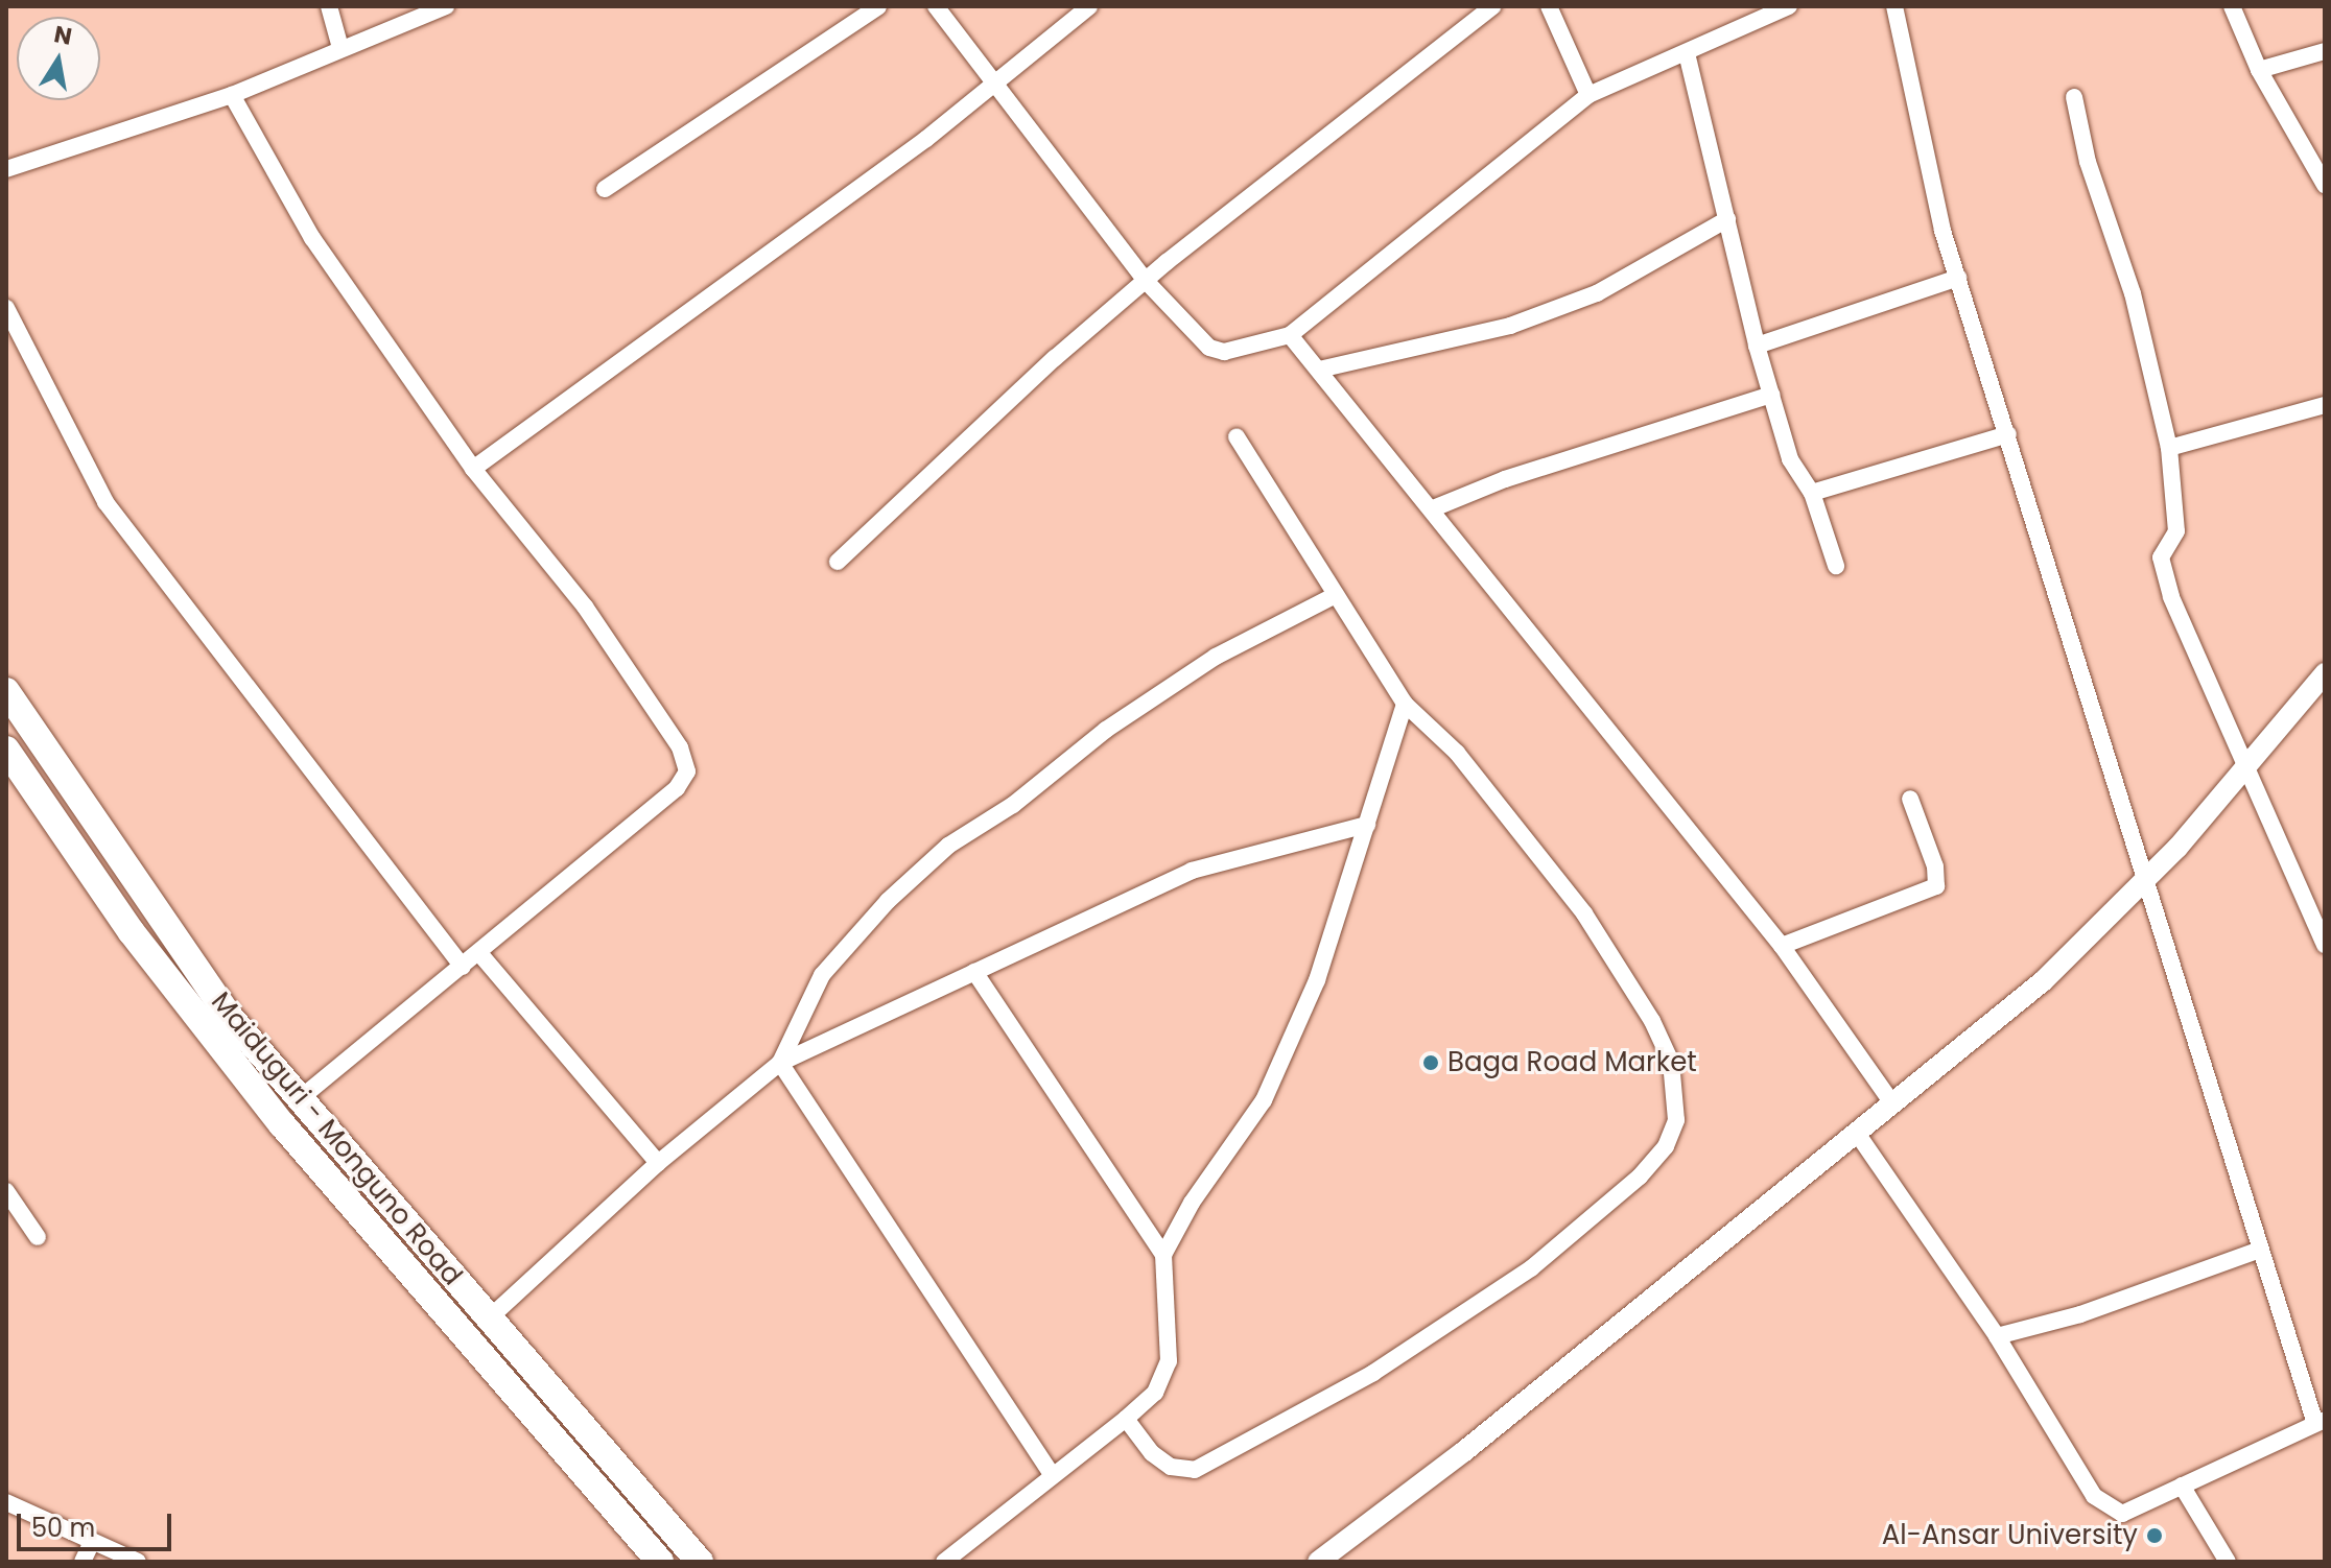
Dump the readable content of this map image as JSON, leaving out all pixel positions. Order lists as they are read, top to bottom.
{
  "streets": {
    "main road": ["Maiduguri - Monguno Road"]
  },
  "places": ["Baga Road Market", "Al-Ansar University"],
  "scale_bar": "50 m",
  "north": "top"
}
